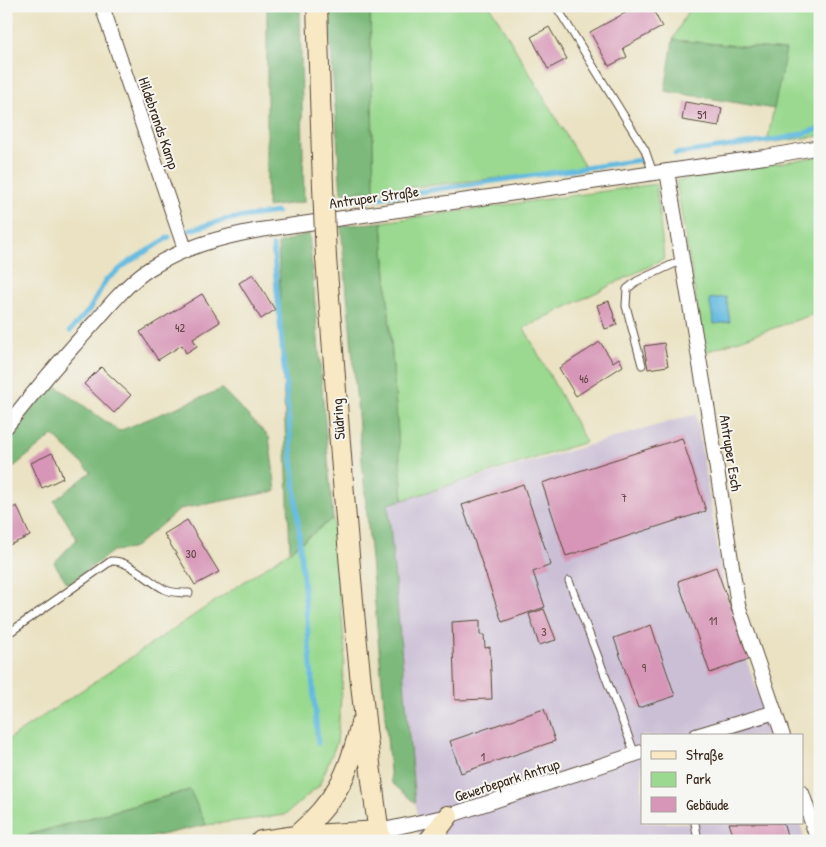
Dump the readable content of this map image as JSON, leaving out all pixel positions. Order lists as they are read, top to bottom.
{
  "streets": {
    "main road": ["Südring"],
    "street": [
      "Hildebrands Kamp",
      "Antruper Straße",
      "Antruper Esch",
      "Gewerbepark Antrup"
    ]
  },
  "crossings": [
    ["Hildebrands Kamp", "Antruper Straße"],
    ["Antruper Straße", "Antruper Esch"],
    ["Südring", "Gewerbepark Antrup"]
  ],
  "house_numbers": [
    "51",
    "42",
    "46",
    "7",
    "30",
    "11",
    "3",
    "9",
    "1"
  ],
  "legend": ["Straße", "Park", "Gebäude"]
}
